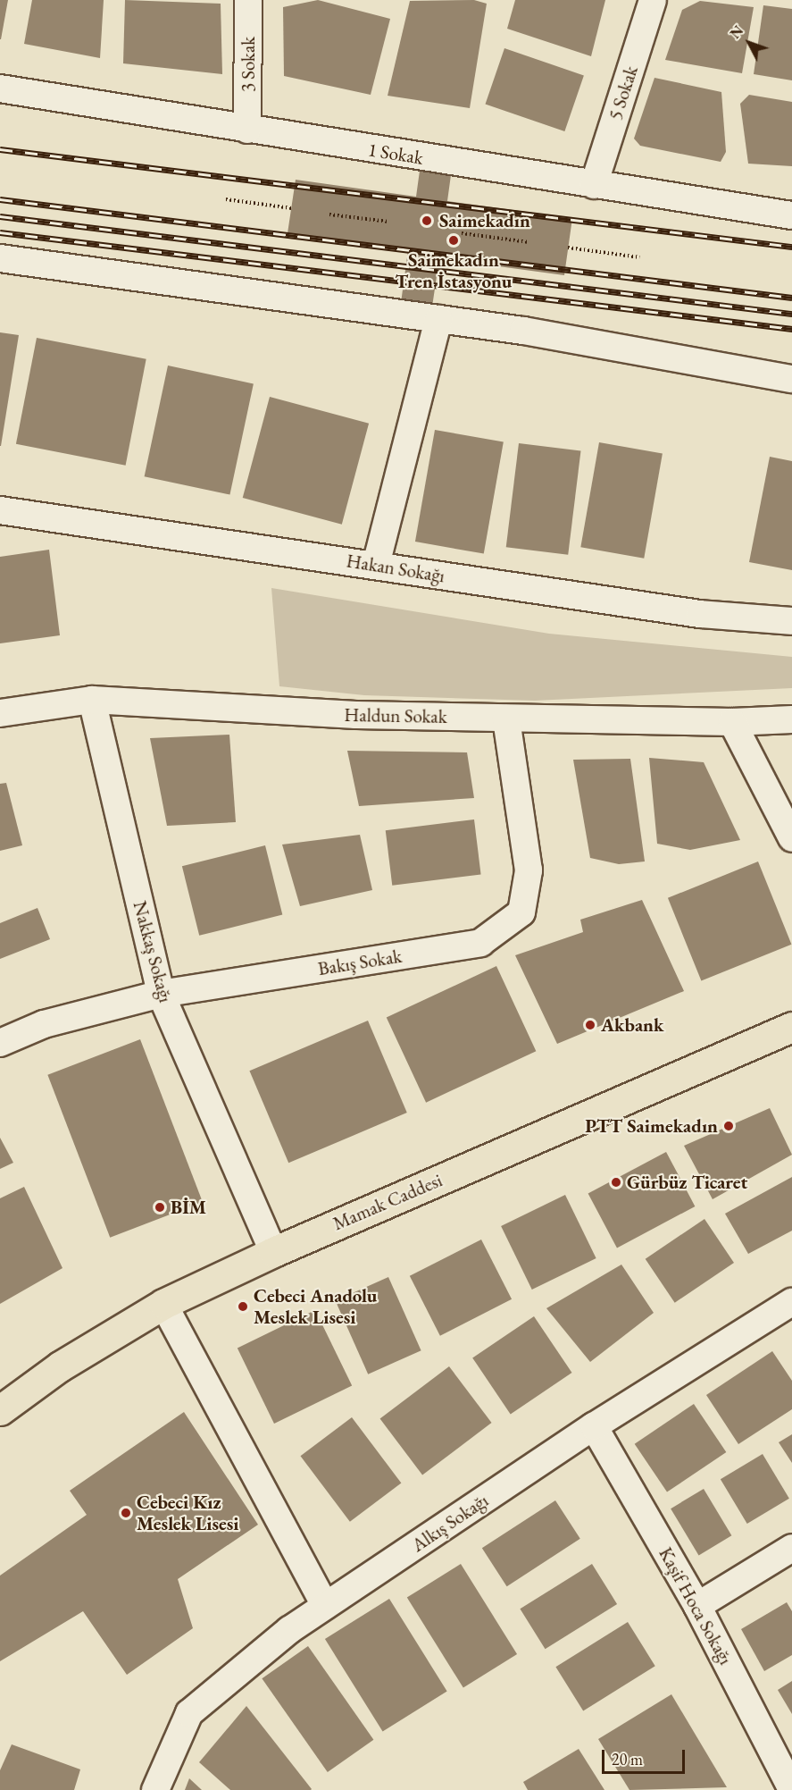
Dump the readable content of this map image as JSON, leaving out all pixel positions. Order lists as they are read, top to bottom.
{
  "streets": {
    "main road": ["Mamak Caddesi"],
    "street": [
      "3 Sokak",
      "5 Sokak",
      "1 Sokak",
      "Hakan Sokağı",
      "Haldun Sokak",
      "Nakkaş Sokağı",
      "Bakış Sokak",
      "Alkış Sokağı",
      "Kaşif Hoca Sokağı"
    ]
  },
  "crossings": [
    ["3 Sokak", "1 Sokak"],
    ["5 Sokak", "1 Sokak"],
    ["Haldun Sokak", "Nakkaş Sokağı"],
    ["Haldun Sokak", "Bakış Sokak"],
    ["Nakkaş Sokağı", "Bakış Sokak"],
    ["Nakkaş Sokağı", "Mamak Caddesi"],
    ["Alkış Sokağı", "Kaşif Hoca Sokağı"]
  ],
  "places": [
    "Saimekadın",
    "Saimekadın Tren İstasyonu",
    "Akbank",
    "PTT Saimekadın",
    "Gürbüz Ticaret",
    "BİM",
    "Cebeci Anadolu Meslek Lisesi",
    "Cebeci Kız Meslek Lisesi"
  ],
  "scale_bar": "20 m",
  "north": "top left"
}
